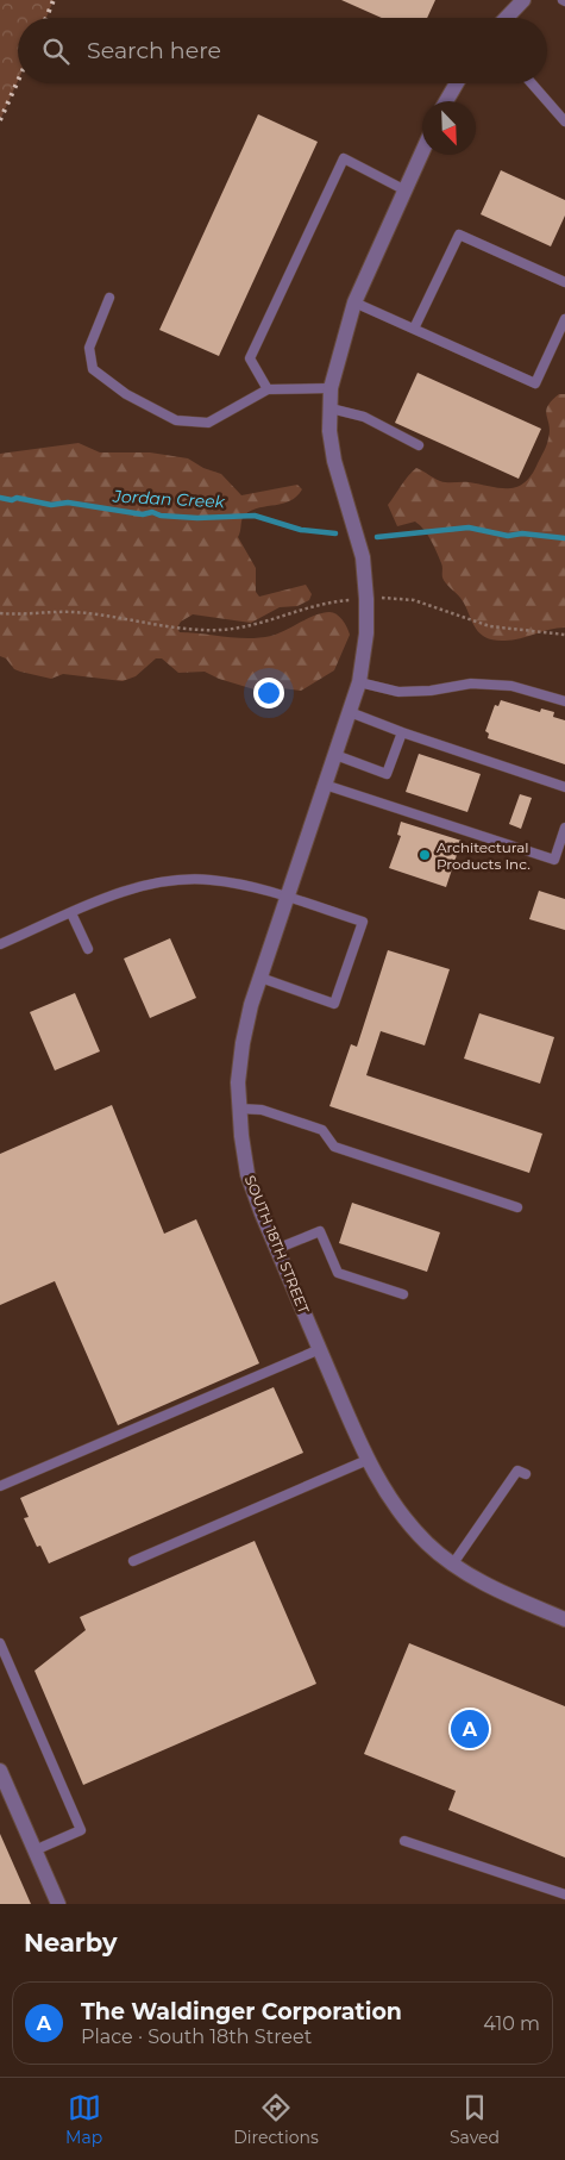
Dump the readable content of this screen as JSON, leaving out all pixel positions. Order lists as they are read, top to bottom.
{
  "streets": {
    "street": ["SOUTH 18TH STREET"]
  },
  "water": ["Jordan Creek"],
  "places": ["Architectural Products Inc."],
  "north": "bottom right",
  "page": {
    "search": "Search here",
    "pins": "A",
    "heading": "Nearby",
    "list": [
      {
        "mark": "A",
        "name": "The Waldinger Corporation",
        "note": "Place · South 18th Street",
        "value": "410 m"
      }
    ],
    "nav": ["Map", "Directions", "Saved"]
  }
}
